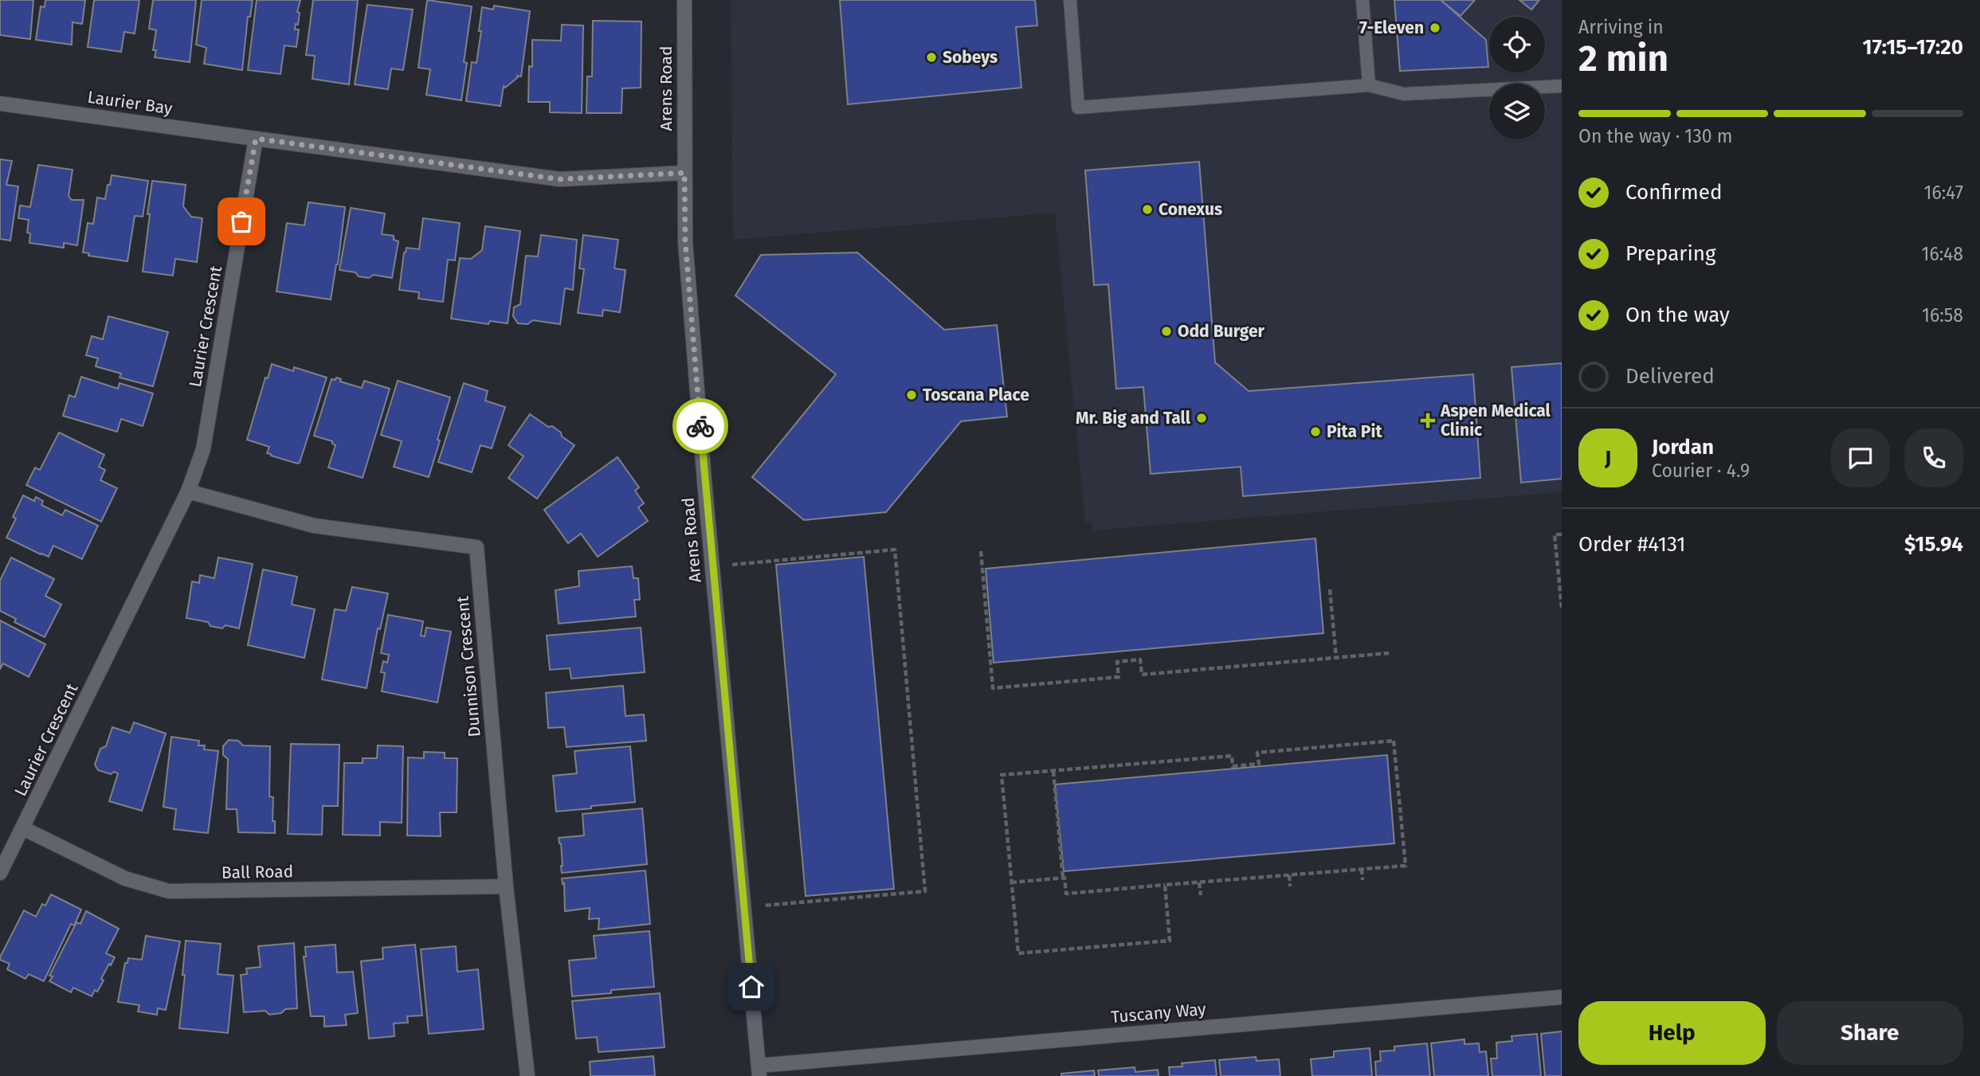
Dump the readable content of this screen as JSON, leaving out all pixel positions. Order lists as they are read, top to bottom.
{
  "streets": {
    "street": [
      "Arens Road",
      "Laurier Bay",
      "Laurier Crescent",
      "Dunnison Crescent",
      "Ball Road",
      "Tuscany Way"
    ]
  },
  "crossings": [
    ["Arens Road", "Tuscany Way"],
    ["Laurier Bay", "Laurier Crescent"],
    ["Laurier Crescent", "Dunnison Crescent"],
    ["Laurier Crescent", "Ball Road"],
    ["Dunnison Crescent", "Ball Road"]
  ],
  "places": {
    "other": [
      "7-Eleven",
      "Sobeys",
      "Conexus",
      "Odd Burger",
      "Toscana Place",
      "Mr. Big and Tall",
      "Pita Pit"
    ],
    "health": ["Aspen Medical Clinic"]
  },
  "page": {
    "heading": ["2 min", "Arriving in", "17:15–17:20"],
    "panel": [
      "Jordan",
      "Courier · 4.9",
      "Order #4131",
      "$15.94"
    ],
    "bar": "On the way · 130 m",
    "list": [
      ["Confirmed", "16:47"],
      ["Preparing", "16:48"],
      ["On the way", "16:58"],
      "Delivered"
    ],
    "round": "J",
    "buttons": ["Help", "Share"]
  }
}
